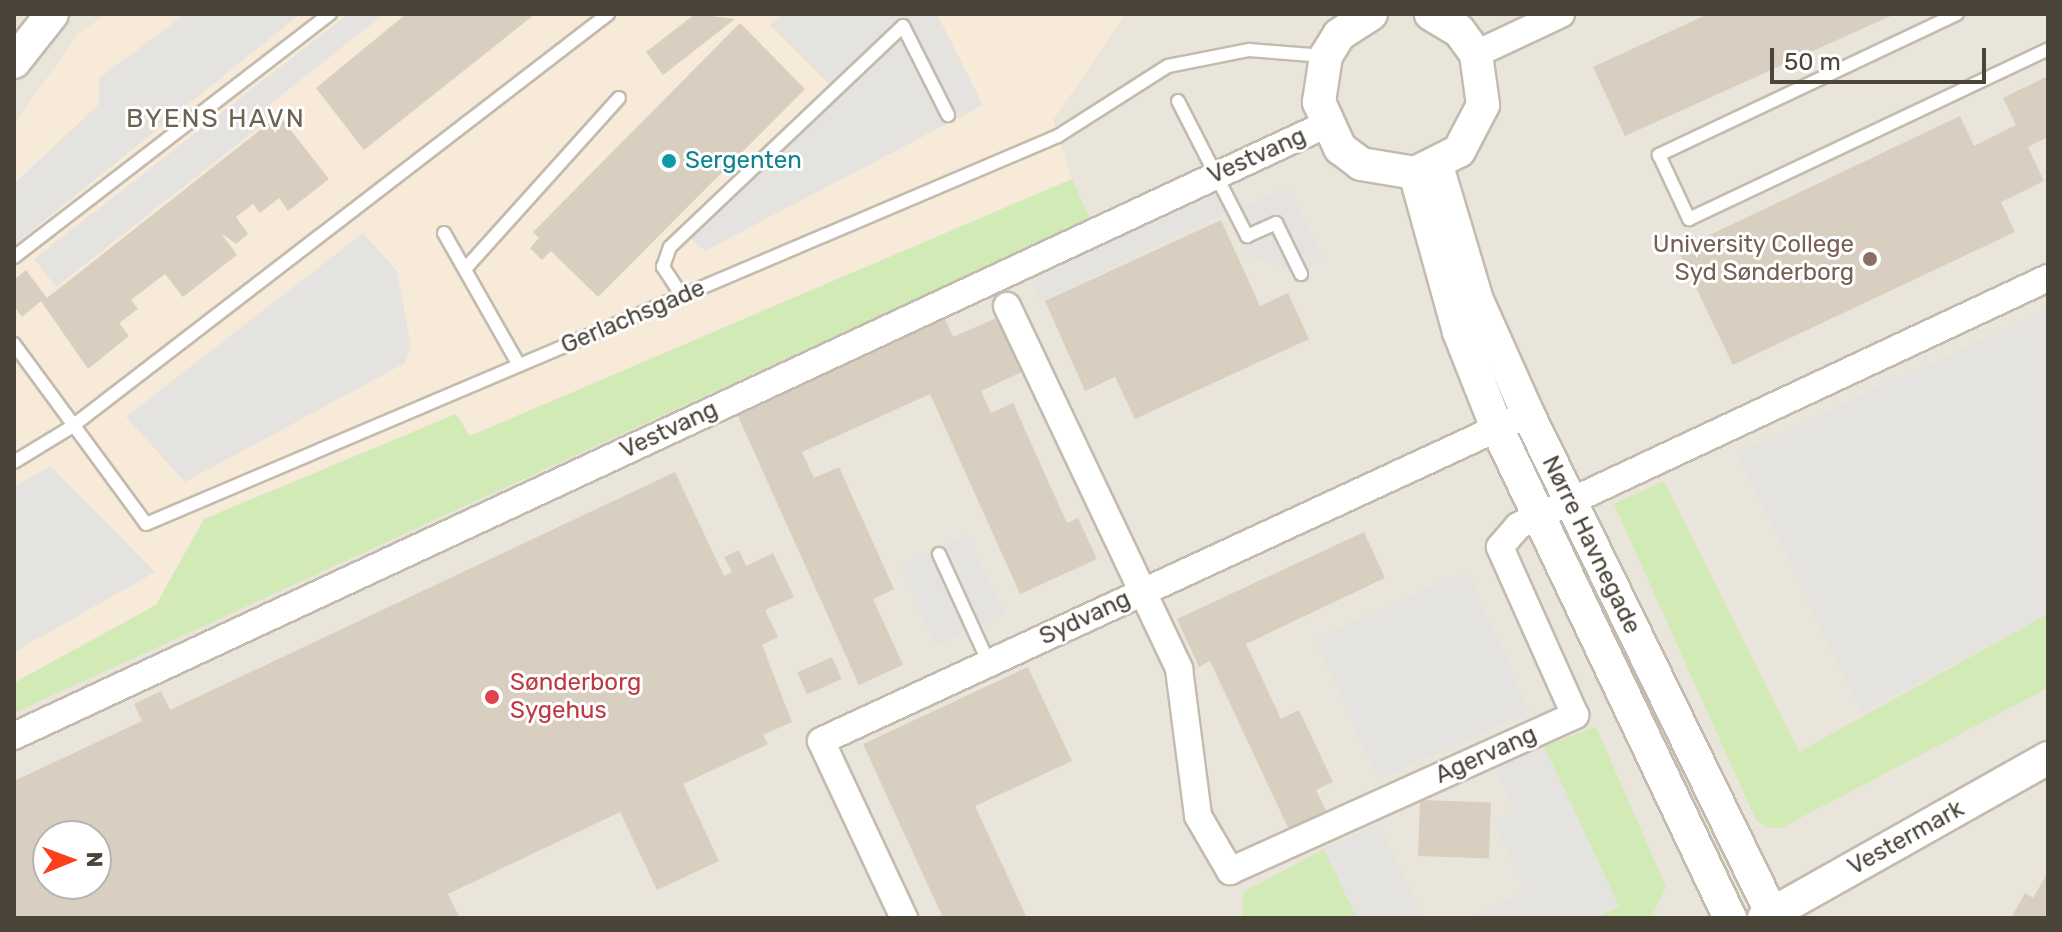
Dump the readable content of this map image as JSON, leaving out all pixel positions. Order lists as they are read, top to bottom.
{
  "streets": {
    "street": [
      "Vestvang",
      "Nørre Havnegade",
      "Sydvang",
      "Agervang",
      "Vestermark"
    ],
    "lane": ["Gerlachsgade"]
  },
  "crossings": [
    ["Nørre Havnegade", "Sydvang"],
    ["Nørre Havnegade", "Agervang"],
    ["Nørre Havnegade", "Vestermark"],
    ["Sydvang", "Agervang"]
  ],
  "districts": ["BYENS HAVN"],
  "places": ["Sergenten", "University College Syd Sønderborg", "Sønderborg Sygehus"],
  "scale_bar": "50 m",
  "north": "right"
}
